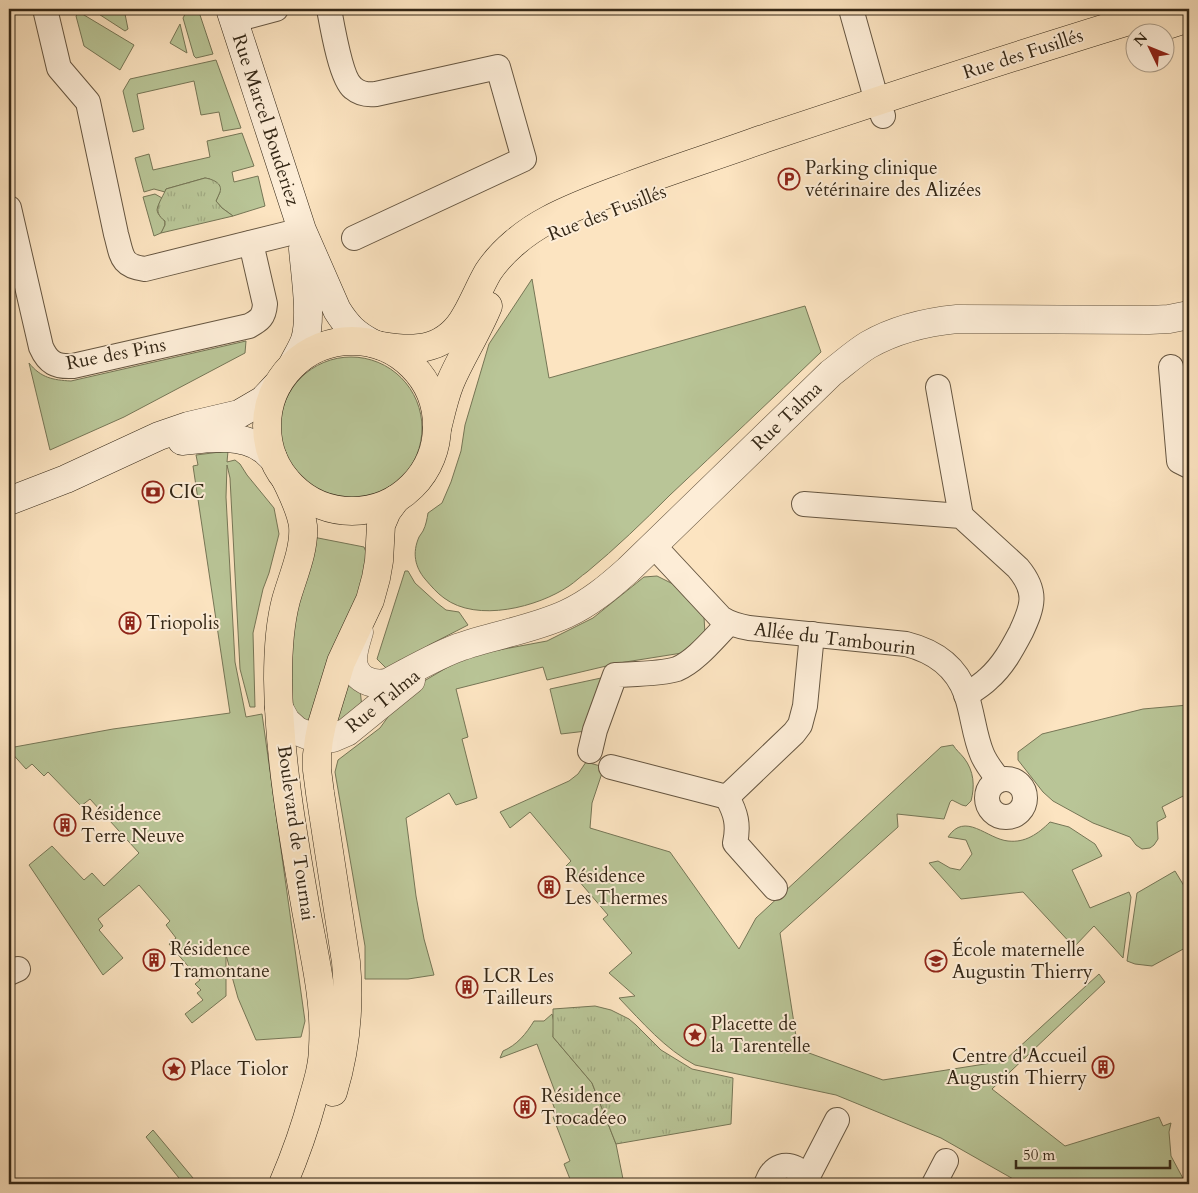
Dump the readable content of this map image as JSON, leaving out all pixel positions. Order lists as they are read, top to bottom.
{
  "streets": {
    "main road": ["Rue des Fusillés", "Boulevard de Tournai"],
    "street": [
      "Rue Marcel Bouderiez",
      "Rue des Pins",
      "Rue Talma",
      "Allée du Tambourin"
    ]
  },
  "crossings": [
    ["Rue des Fusillés", "Rue Marcel Bouderiez"],
    ["Rue des Fusillés", "Boulevard de Tournai"],
    ["Rue Marcel Bouderiez", "Boulevard de Tournai"],
    ["Rue Talma", "Allée du Tambourin"],
    ["Rue Talma", "Boulevard de Tournai"]
  ],
  "places": {
    "parking": ["Parking clinique vétérinaire des Alizées"],
    "bank": ["CIC"],
    "building": [
      "Triopolis",
      "Résidence Terre Neuve",
      "Résidence Les Thermes",
      "Résidence Tramontane",
      "LCR Les Tailleurs",
      "Centre d'Accueil Augustin Thierry",
      "Résidence Trocadéeo"
    ],
    "school or university": ["École maternelle Augustin Thierry"],
    "place": ["Placette de la Tarentelle", "Place Tiolor"]
  },
  "scale_bar": "50 m",
  "north": "top left"
}
